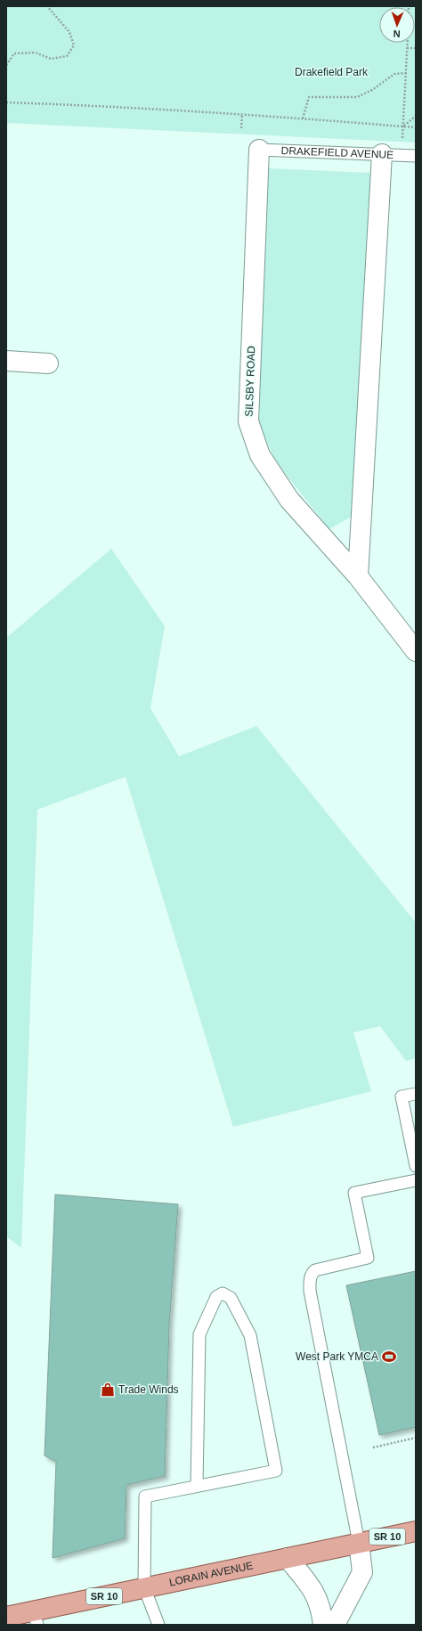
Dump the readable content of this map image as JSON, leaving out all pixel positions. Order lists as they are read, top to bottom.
{
  "streets": {
    "main road": ["SR 10", "LORAIN AVENUE"],
    "street": ["SILSBY ROAD"],
    "lane": ["DRAKEFIELD AVENUE"]
  },
  "crossings": [
    ["DRAKEFIELD AVENUE", "SILSBY ROAD"]
  ],
  "parks": ["Drakefield Park"],
  "places": {
    "sports": ["West Park YMCA"],
    "shop": ["Trade Winds"]
  },
  "north": "bottom"
}
